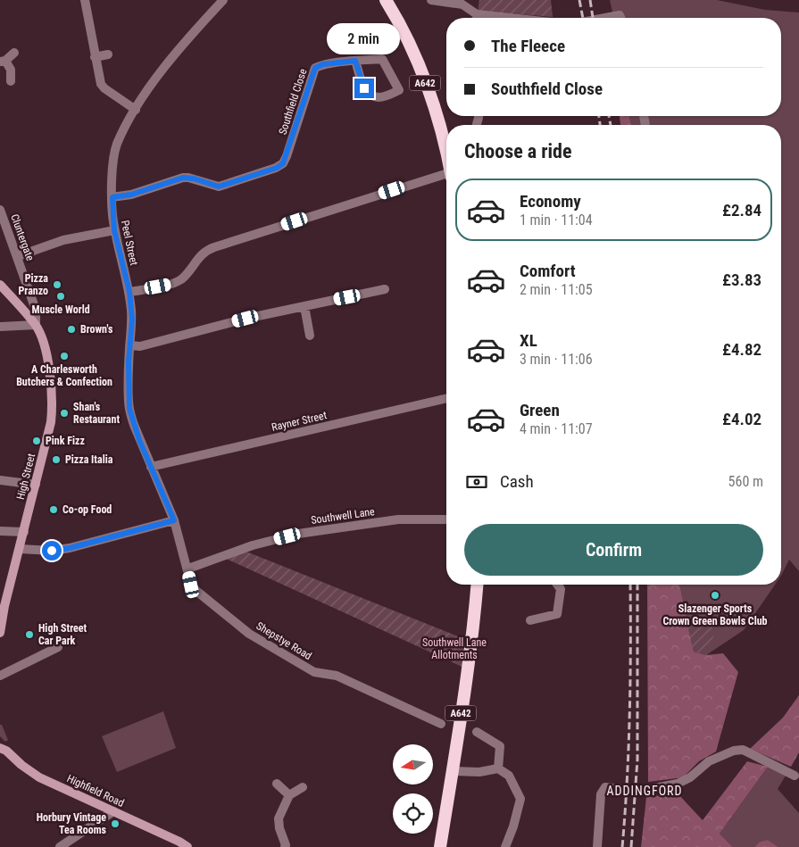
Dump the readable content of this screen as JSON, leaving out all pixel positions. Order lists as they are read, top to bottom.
{
  "streets": {
    "highway": ["A642"],
    "main road": ["High Street", "Highfield Road"],
    "street": [
      "Southfield Close",
      "Cluntergate",
      "Peel Street",
      "Rayner Street",
      "Southwell Lane",
      "Shepstye Road"
    ]
  },
  "crossings": [
    ["Southfield Close", "Peel Street"],
    ["Cluntergate", "High Street"],
    ["Peel Street", "Rayner Street"],
    ["Peel Street", "Southwell Lane"],
    ["Peel Street", "Shepstye Road"],
    ["Southwell Lane", "Shepstye Road"]
  ],
  "districts": ["ADDINGFORD"],
  "parks": ["Southwell Lane Allotments"],
  "places": [
    "Pizza Pranzo",
    "Muscle World",
    "Brown's",
    "A Charlesworth Butchers & Confection",
    "Shan's Restaurant",
    "Pink Fizz",
    "Pizza Italia",
    "Co-op Food",
    "Slazenger Sports Crown Green Bowls Club",
    "High Street Car Park",
    "Horbury Vintage Tea Rooms"
  ],
  "north": "left",
  "page": {
    "banner": ["The Fleece", "Southfield Close"],
    "bubble": "2 min",
    "heading": "Choose a ride",
    "list": [
      {
        "name": "Economy",
        "note": "1 min · 11:04",
        "value": "£2.84"
      },
      {
        "name": "Comfort",
        "note": "2 min · 11:05",
        "value": "£3.83"
      },
      {
        "name": "XL",
        "note": "3 min · 11:06",
        "value": "£4.82"
      },
      {
        "name": "Green",
        "note": "4 min · 11:07",
        "value": "£4.02"
      }
    ],
    "pay": ["Cash", "560 m"],
    "buttons": "Confirm"
  }
}
